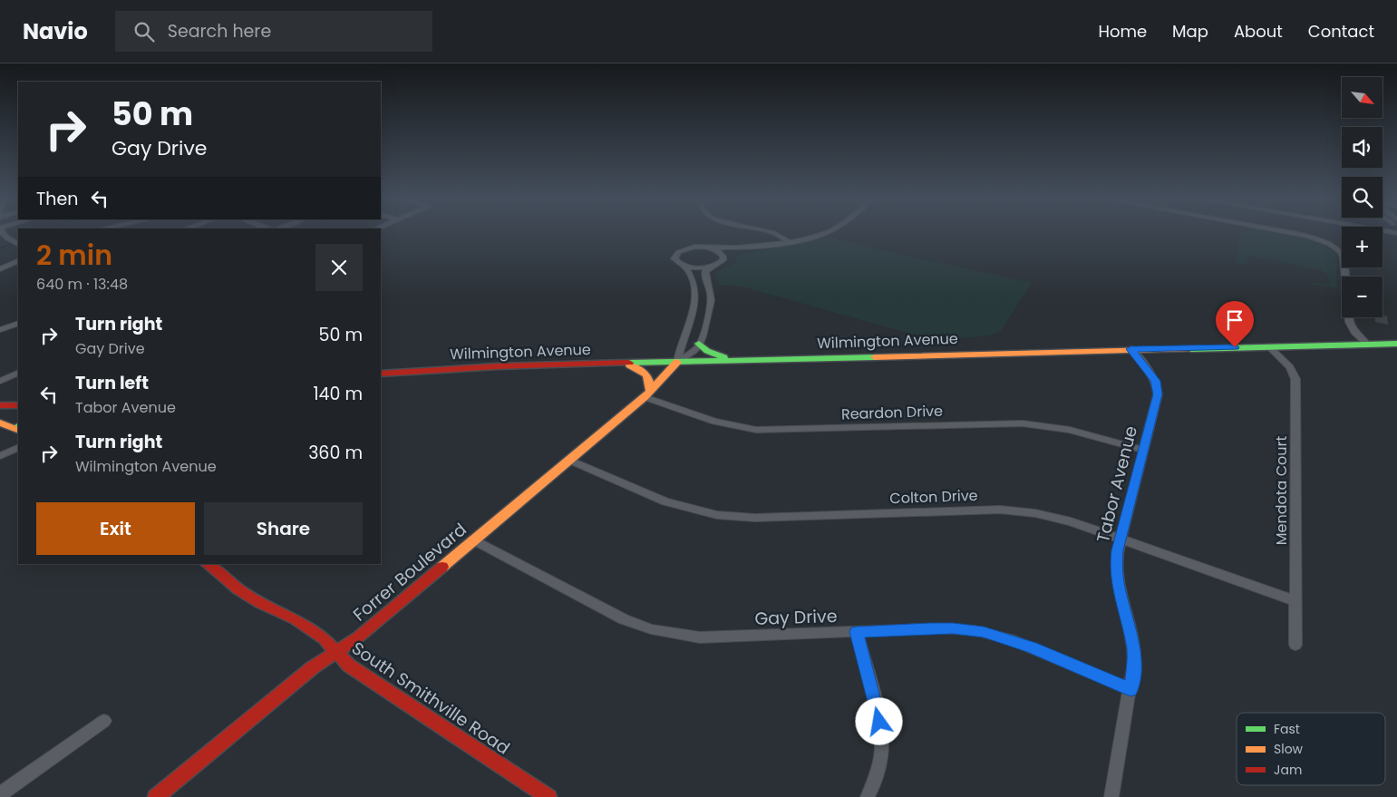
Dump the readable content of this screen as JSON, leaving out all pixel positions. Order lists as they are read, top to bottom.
{
  "streets": {
    "main road": ["Wilmington Avenue", "Forrer Boulevard", "South Smithville Road"],
    "street": [
      "Reardon Drive",
      "Tabor Avenue",
      "Mendota Court",
      "Colton Drive",
      "Gay Drive"
    ]
  },
  "crossings": [
    ["Wilmington Avenue", "Tabor Avenue"],
    ["Wilmington Avenue", "Mendota Court"],
    ["Wilmington Avenue", "Forrer Boulevard"],
    ["Reardon Drive", "Tabor Avenue"],
    ["Reardon Drive", "Forrer Boulevard"],
    ["Tabor Avenue", "Colton Drive"],
    ["Tabor Avenue", "Gay Drive"],
    ["Mendota Court", "Colton Drive"],
    ["Colton Drive", "Forrer Boulevard"],
    ["Forrer Boulevard", "Gay Drive"],
    ["Forrer Boulevard", "South Smithville Road"]
  ],
  "legend": ["Fast", "Slow", "Jam"],
  "north": "bottom right",
  "page": {
    "header": "Navio",
    "search": "Search here",
    "nav": [
      "Home",
      "Map",
      "About",
      "Contact"
    ],
    "map_buttons": ["+", "−"],
    "turn": ["50 m", "Gay Drive"],
    "then": "Then",
    "heading": ["2 min", "640 m · 13:48"],
    "list": [
      {
        "name": "Turn right",
        "note": "Gay Drive",
        "value": "50 m"
      },
      {
        "name": "Turn left",
        "note": "Tabor Avenue",
        "value": "140 m"
      },
      {
        "name": "Turn right",
        "note": "Wilmington Avenue",
        "value": "360 m"
      }
    ],
    "buttons": ["Exit", "Share"]
  }
}
